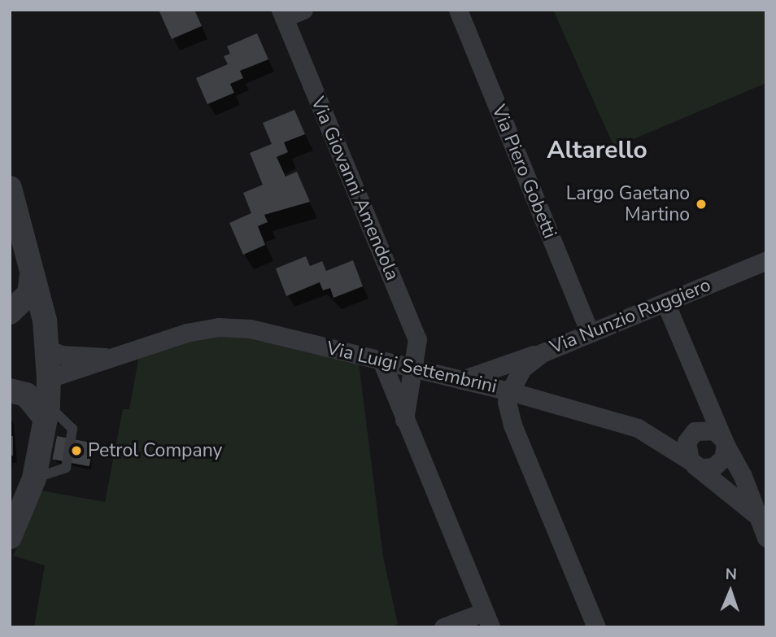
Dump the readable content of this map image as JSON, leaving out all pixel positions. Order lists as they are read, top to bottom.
{
  "streets": {
    "street": [
      "Via Piero Gobetti",
      "Via Giovanni Amendola",
      "Via Nunzio Ruggiero",
      "Via Luigi Settembrini"
    ]
  },
  "crossings": [
    ["Via Piero Gobetti", "Via Nunzio Ruggiero"],
    ["Via Giovanni Amendola", "Via Luigi Settembrini"],
    ["Via Nunzio Ruggiero", "Via Luigi Settembrini"]
  ],
  "districts": ["Altarello"],
  "places": ["Largo Gaetano Martino", "Petrol Company"],
  "north": "top"
}
